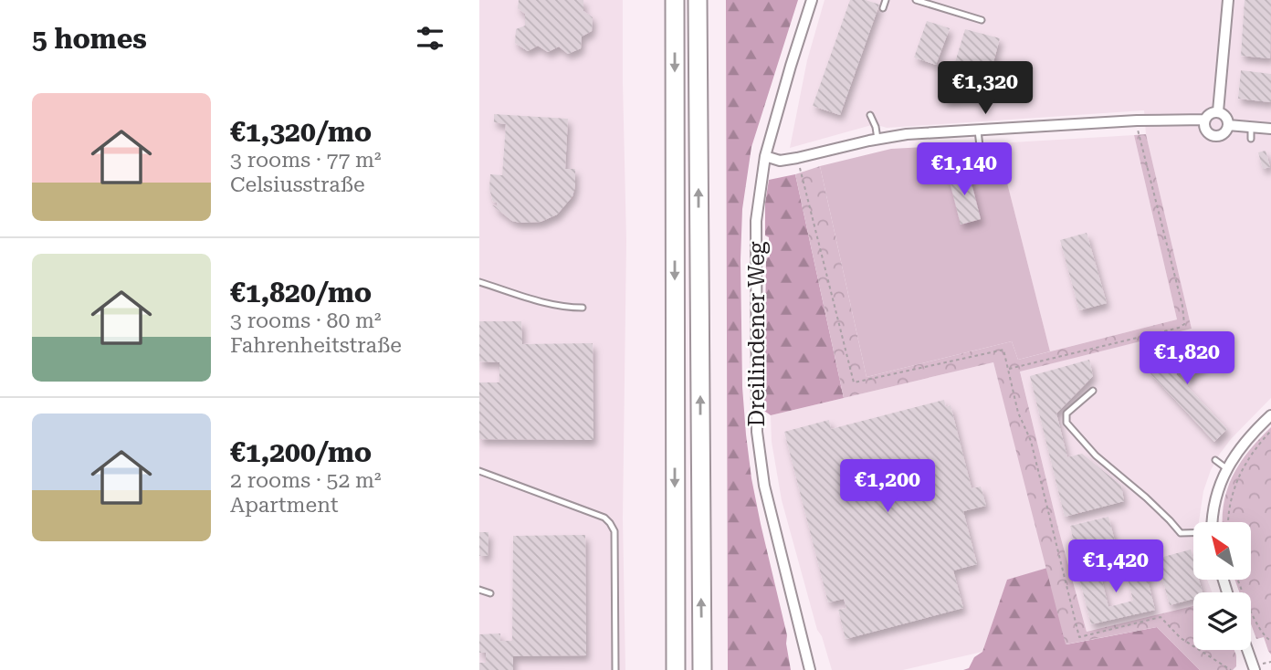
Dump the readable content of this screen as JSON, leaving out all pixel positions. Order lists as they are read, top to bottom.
{
  "streets": {
    "street": ["Dreilindener Weg"]
  },
  "north": "top left",
  "page": {
    "heading": "5 homes",
    "price": [
      "€1,320",
      "€1,140",
      "€1,820",
      "€1,200",
      "€1,420"
    ],
    "list": [
      {
        "name": "€1,320/mo",
        "note": "3 rooms · 77 m² · Celsiusstraße"
      },
      {
        "name": "€1,820/mo",
        "note": "3 rooms · 80 m² · Fahrenheitstraße"
      },
      {
        "name": "€1,200/mo",
        "note": "2 rooms · 52 m² · Apartment"
      }
    ]
  }
}
